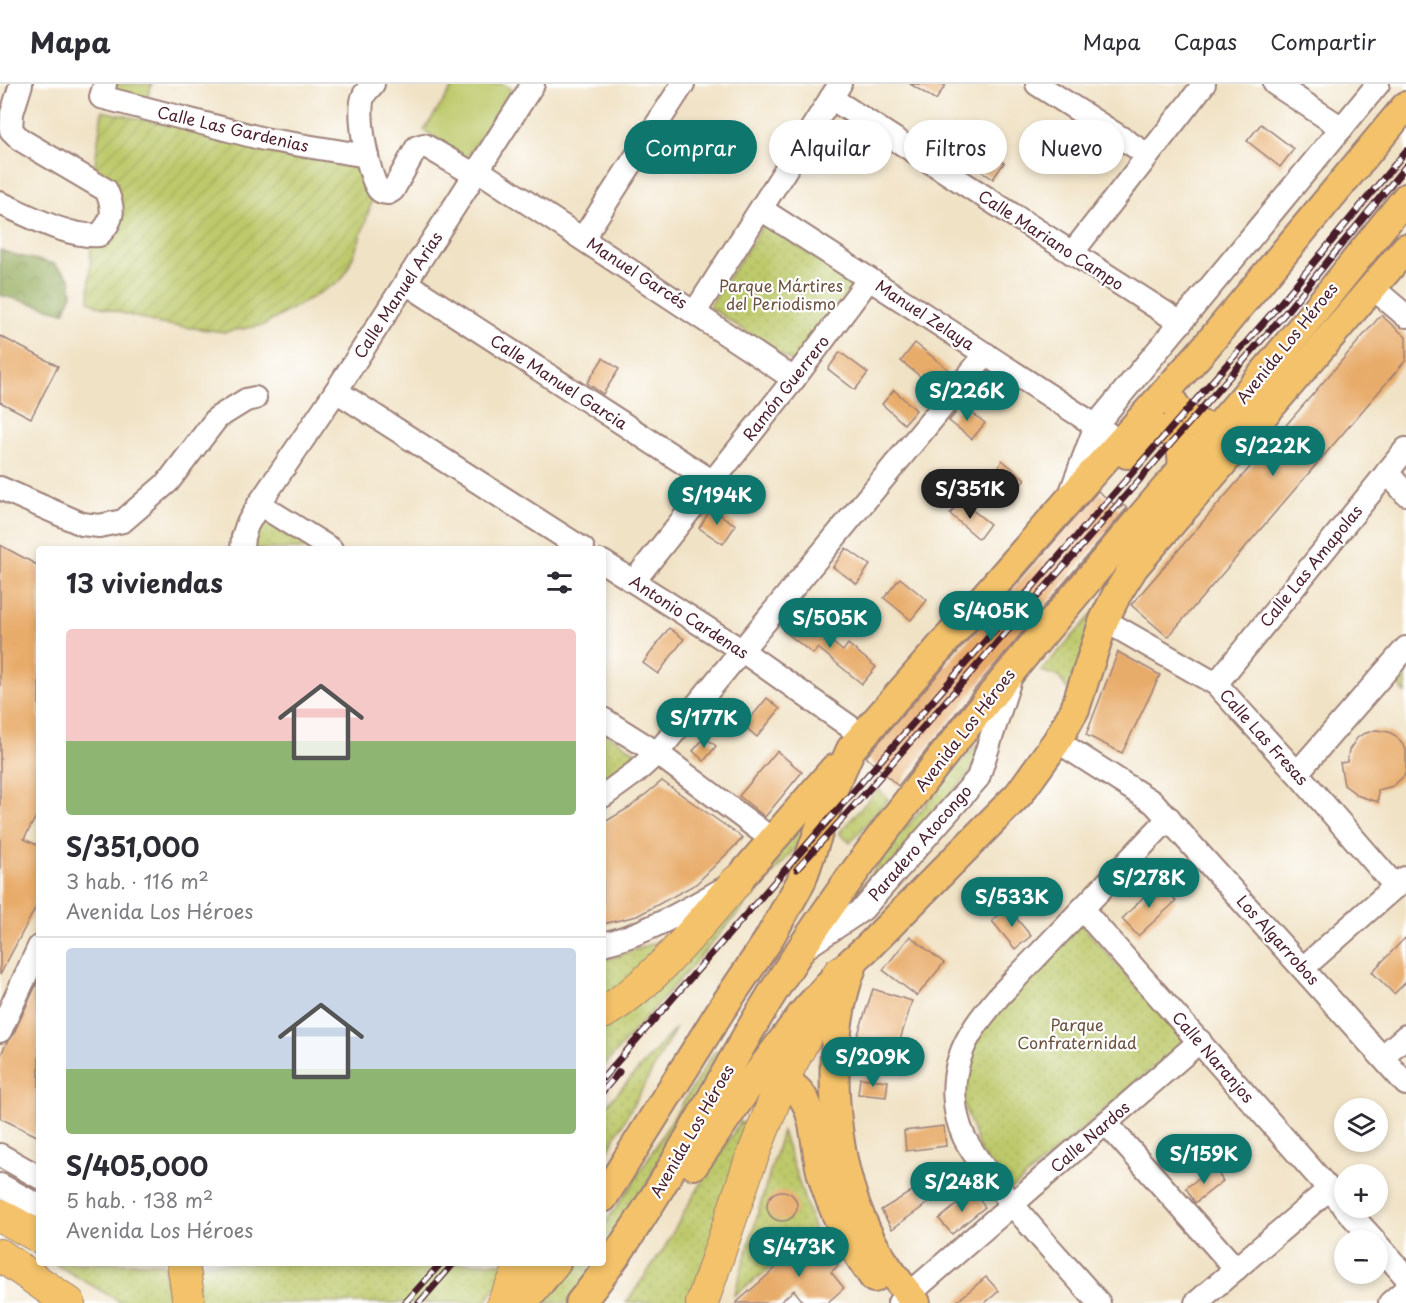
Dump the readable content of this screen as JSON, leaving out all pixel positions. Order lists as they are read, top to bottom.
{
  "streets": {
    "main road": ["Avenida Los Héroes"],
    "street": [
      "Calle Las Gardenias",
      "Calle Mariano Campo",
      "Manuel Garcés",
      "Calle Manuel Arias",
      "Manuel Zelaya",
      "Calle Manuel Garcia",
      "Ramón Guerrero",
      "Calle Las Amapolas",
      "Antonio Cardenas",
      "Calle Las Fresas",
      "Paradero Atocongo",
      "Los Algarrobos",
      "Calle Naranjos",
      "Calle Nardos"
    ]
  },
  "crossings": [
    ["Calle Las Gardenias", "Manuel Garcés"],
    ["Manuel Garcés", "Calle Manuel Arias"],
    ["Manuel Garcés", "Ramón Guerrero"],
    ["Calle Manuel Arias", "Calle Manuel Garcia"],
    ["Manuel Zelaya", "Ramón Guerrero"],
    ["Avenida Los Héroes", "Calle Las Fresas"],
    ["Avenida Los Héroes", "Paradero Atocongo"],
    ["Avenida Los Héroes", "Los Algarrobos"],
    ["Calle Manuel Garcia", "Ramón Guerrero"],
    ["Ramón Guerrero", "Antonio Cardenas"],
    ["Calle Las Amapolas", "Calle Las Fresas"],
    ["Calle Naranjos", "Calle Nardos"]
  ],
  "parks": ["Parque Mártires del Periodismo", "Parque Confraternidad"],
  "page": {
    "header": "Mapa",
    "nav": ["Mapa", "Capas", "Compartir"],
    "chip": [
      "Comprar",
      "Alquilar",
      "Filtros",
      "Nuevo"
    ],
    "price": [
      "S/226K",
      "S/222K",
      "S/351K",
      "S/194K",
      "S/405K",
      "S/505K",
      "S/177K",
      "S/278K",
      "S/533K",
      "S/209K",
      "S/159K",
      "S/248K",
      "S/473K"
    ],
    "heading": "13 viviendas",
    "list": [
      {
        "name": "S/351,000",
        "note": "3 hab. · 116 m² · Avenida Los Héroes"
      },
      {
        "name": "S/405,000",
        "note": "5 hab. · 138 m² · Avenida Los Héroes"
      }
    ],
    "map_buttons": ["+", "−"]
  }
}
